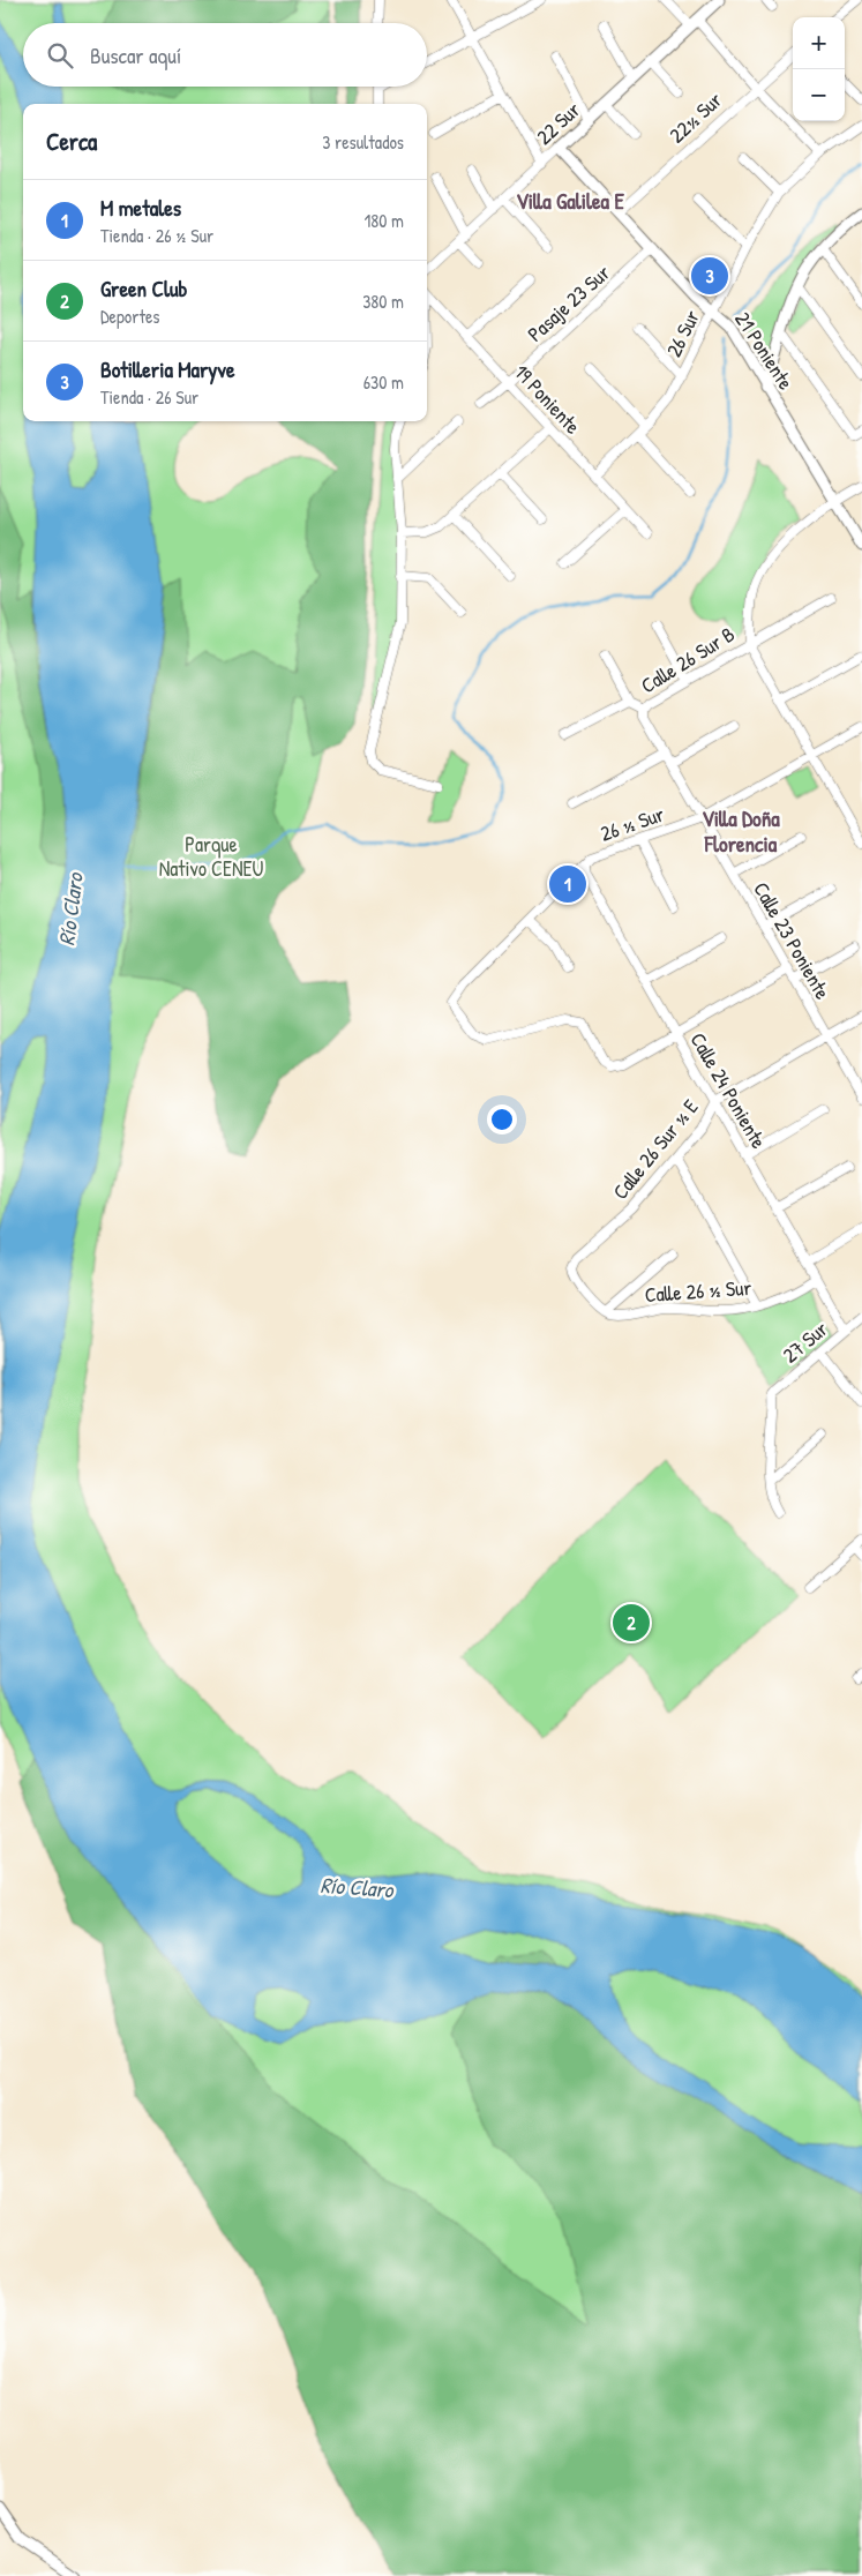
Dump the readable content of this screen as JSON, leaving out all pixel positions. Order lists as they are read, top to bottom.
{
  "streets": {
    "street": [
      "22½ Sur",
      "22 Sur",
      "Pasaje 23 Sur",
      "26 Sur",
      "21 Poniente",
      "19 Poniente",
      "Calle 26 Sur B",
      "26 ½ Sur",
      "Calle 23 Poniente",
      "Calle 24 Poniente",
      "Calle 26 Sur ½ E",
      "Calle 26 ½ Sur",
      "27 Sur"
    ]
  },
  "crossings": [
    ["22½ Sur", "21 Poniente"],
    ["22 Sur", "21 Poniente"],
    ["Pasaje 23 Sur", "21 Poniente"],
    ["Pasaje 23 Sur", "19 Poniente"],
    ["26 Sur", "21 Poniente"],
    ["26 Sur", "19 Poniente"],
    ["21 Poniente", "Calle 26 Sur B"],
    ["Calle 26 Sur B", "Calle 23 Poniente"],
    ["26 ½ Sur", "Calle 23 Poniente"],
    ["26 ½ Sur", "Calle 24 Poniente"],
    ["Calle 23 Poniente", "Calle 26 Sur ½ E"],
    ["Calle 24 Poniente", "Calle 26 Sur ½ E"],
    ["Calle 24 Poniente", "Calle 26 ½ Sur"],
    ["Calle 24 Poniente", "27 Sur"],
    ["Calle 26 Sur ½ E", "Calle 26 ½ Sur"]
  ],
  "districts": ["Villa Galilea E", "Villa Doña Florencia"],
  "water": ["Río Claro"],
  "parks": ["Parque Nativo CENEU"],
  "page": {
    "map_buttons": ["+", "−"],
    "search": "Buscar aquí",
    "heading": ["Cerca", "3 resultados"],
    "list": [
      {
        "mark": "1",
        "name": "M metales",
        "note": "Tienda · 26 ½ Sur",
        "value": "180 m"
      },
      {
        "mark": "2",
        "name": "Green Club",
        "note": "Deportes",
        "value": "380 m"
      },
      {
        "mark": "3",
        "name": "Botilleria Maryve",
        "note": "Tienda · 26 Sur",
        "value": "630 m"
      }
    ],
    "pins": ["3", "1", "2"]
  }
}
